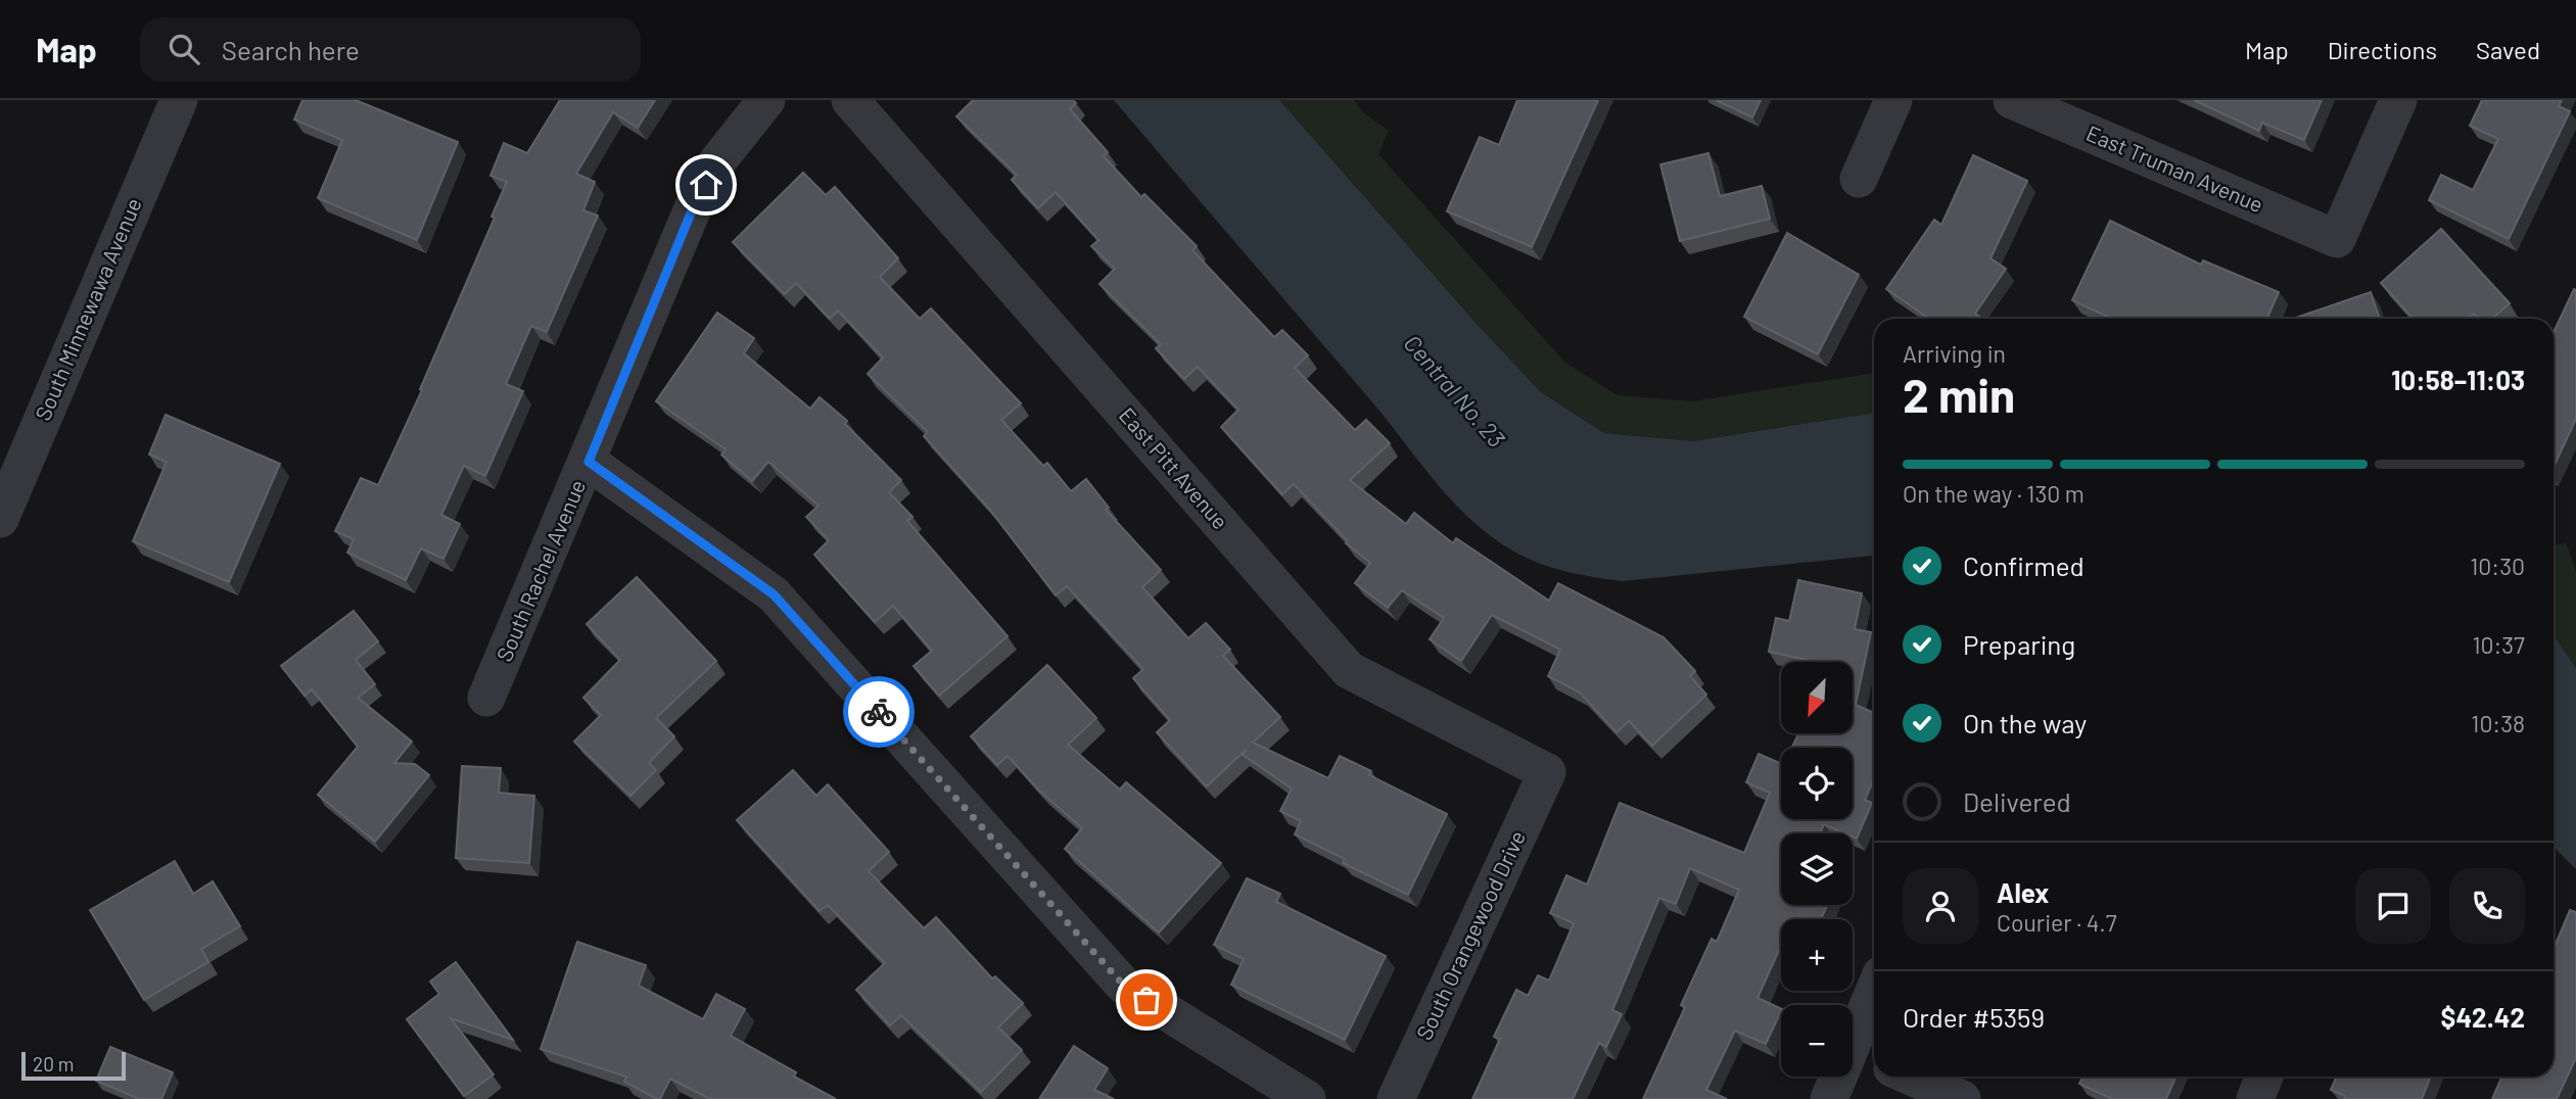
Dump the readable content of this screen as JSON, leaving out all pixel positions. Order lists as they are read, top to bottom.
{
  "streets": {
    "street": [
      "East Truman Avenue",
      "South Minnewawa Avenue",
      "East Pitt Avenue",
      "South Rachel Avenue",
      "South Orangewood Drive"
    ]
  },
  "crossings": [
    ["East Pitt Avenue", "South Orangewood Drive"]
  ],
  "water": ["Central No. 23"],
  "scale_bar": "20 m",
  "north": "bottom left",
  "page": {
    "header": "Map",
    "search": "Search here",
    "nav": ["Map", "Directions", "Saved"],
    "heading": ["2 min", "Arriving in", "10:58–11:03"],
    "panel": [
      "Alex",
      "Courier · 4.7",
      "Order #5359",
      "$42.42"
    ],
    "bar": "On the way · 130 m",
    "list": [
      ["Confirmed", "10:30"],
      ["Preparing", "10:37"],
      ["On the way", "10:38"],
      "Delivered"
    ],
    "map_buttons": ["+", "−"],
    "scale": "20 m"
  }
}
